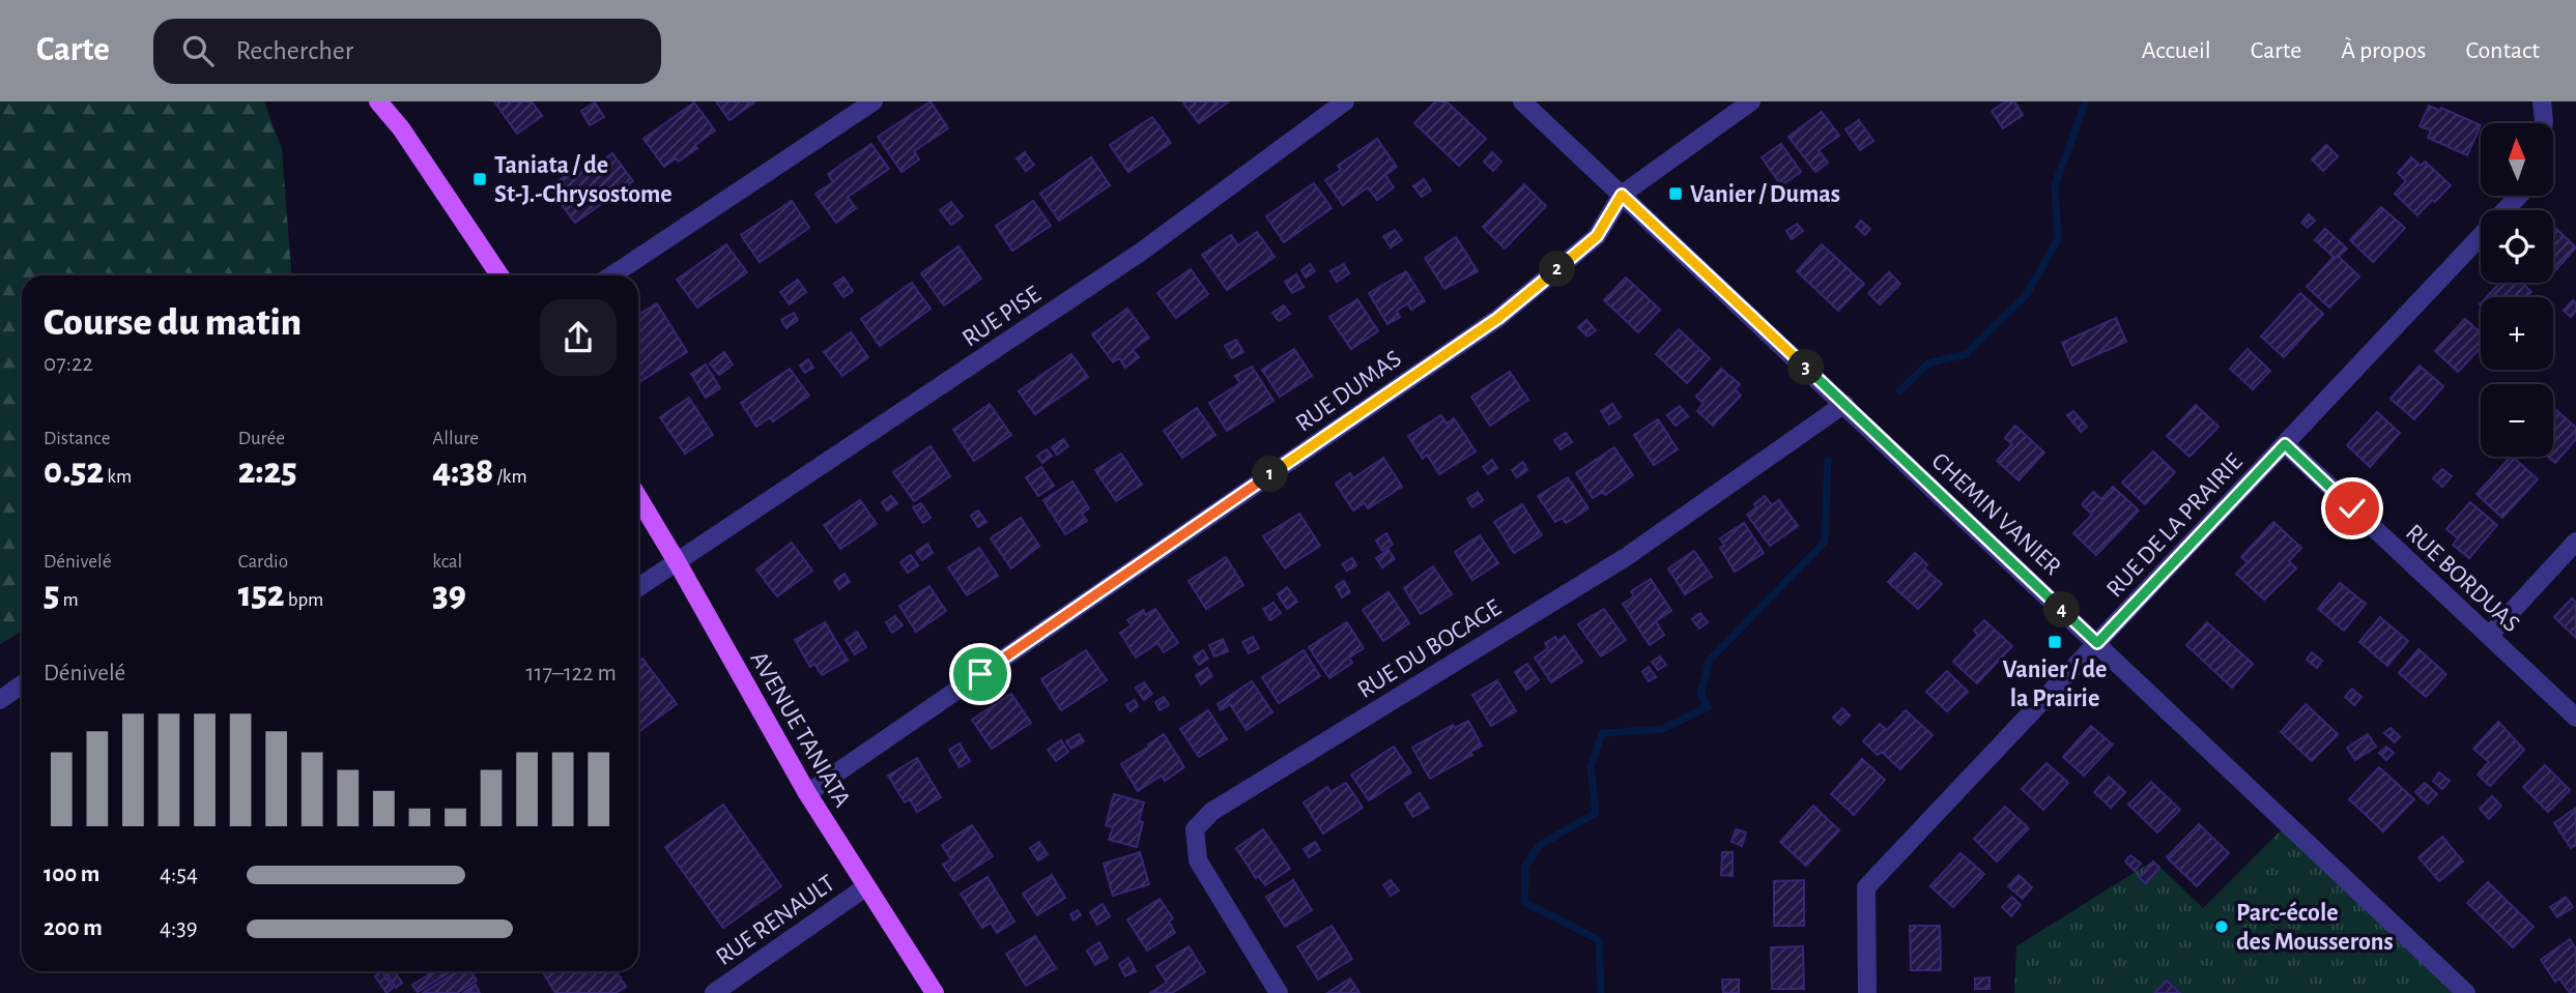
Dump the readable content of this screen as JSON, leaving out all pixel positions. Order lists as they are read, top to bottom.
{
  "streets": {
    "main road": ["AVENUE TANIATA"],
    "street": [
      "RUE PISE",
      "RUE DUMAS",
      "CHEMIN VANIER",
      "RUE DE LA PRAIRIE",
      "RUE BORDUAS",
      "RUE DU BOCAGE",
      "RUE RENAULT"
    ]
  },
  "crossings": [
    ["RUE PISE", "AVENUE TANIATA"],
    ["RUE DUMAS", "CHEMIN VANIER"],
    ["RUE DUMAS", "AVENUE TANIATA"],
    ["CHEMIN VANIER", "RUE DE LA PRAIRIE"],
    ["CHEMIN VANIER", "RUE DU BOCAGE"],
    ["RUE DE LA PRAIRIE", "RUE BORDUAS"],
    ["AVENUE TANIATA", "RUE RENAULT"]
  ],
  "places": {
    "transit": ["Taniata / de St-J.-Chrysostome", "Vanier / Dumas", "Vanier / de la Prairie"],
    "other": ["Parc-école des Mousserons"]
  },
  "north": "top",
  "page": {
    "header": "Carte",
    "search": "Rechercher",
    "nav": [
      "Accueil",
      "Carte",
      "À propos",
      "Contact"
    ],
    "map_buttons": ["+", "−"],
    "pins": [
      "2",
      "3",
      "1",
      "4"
    ],
    "heading": ["Course du matin", "07:22"],
    "stats": [
      ["Distance", "0.52 km"],
      ["Durée", "2:25"],
      ["Allure", "4:38 /km"],
      ["Dénivelé", "5 m"],
      ["Cardio", "152 bpm"],
      ["kcal", "39"]
    ],
    "chart": ["Dénivelé", "117–122 m"],
    "list": [
      {
        "name": "100 m",
        "note": "4:54"
      },
      {
        "name": "200 m",
        "note": "4:39"
      }
    ]
  }
}
